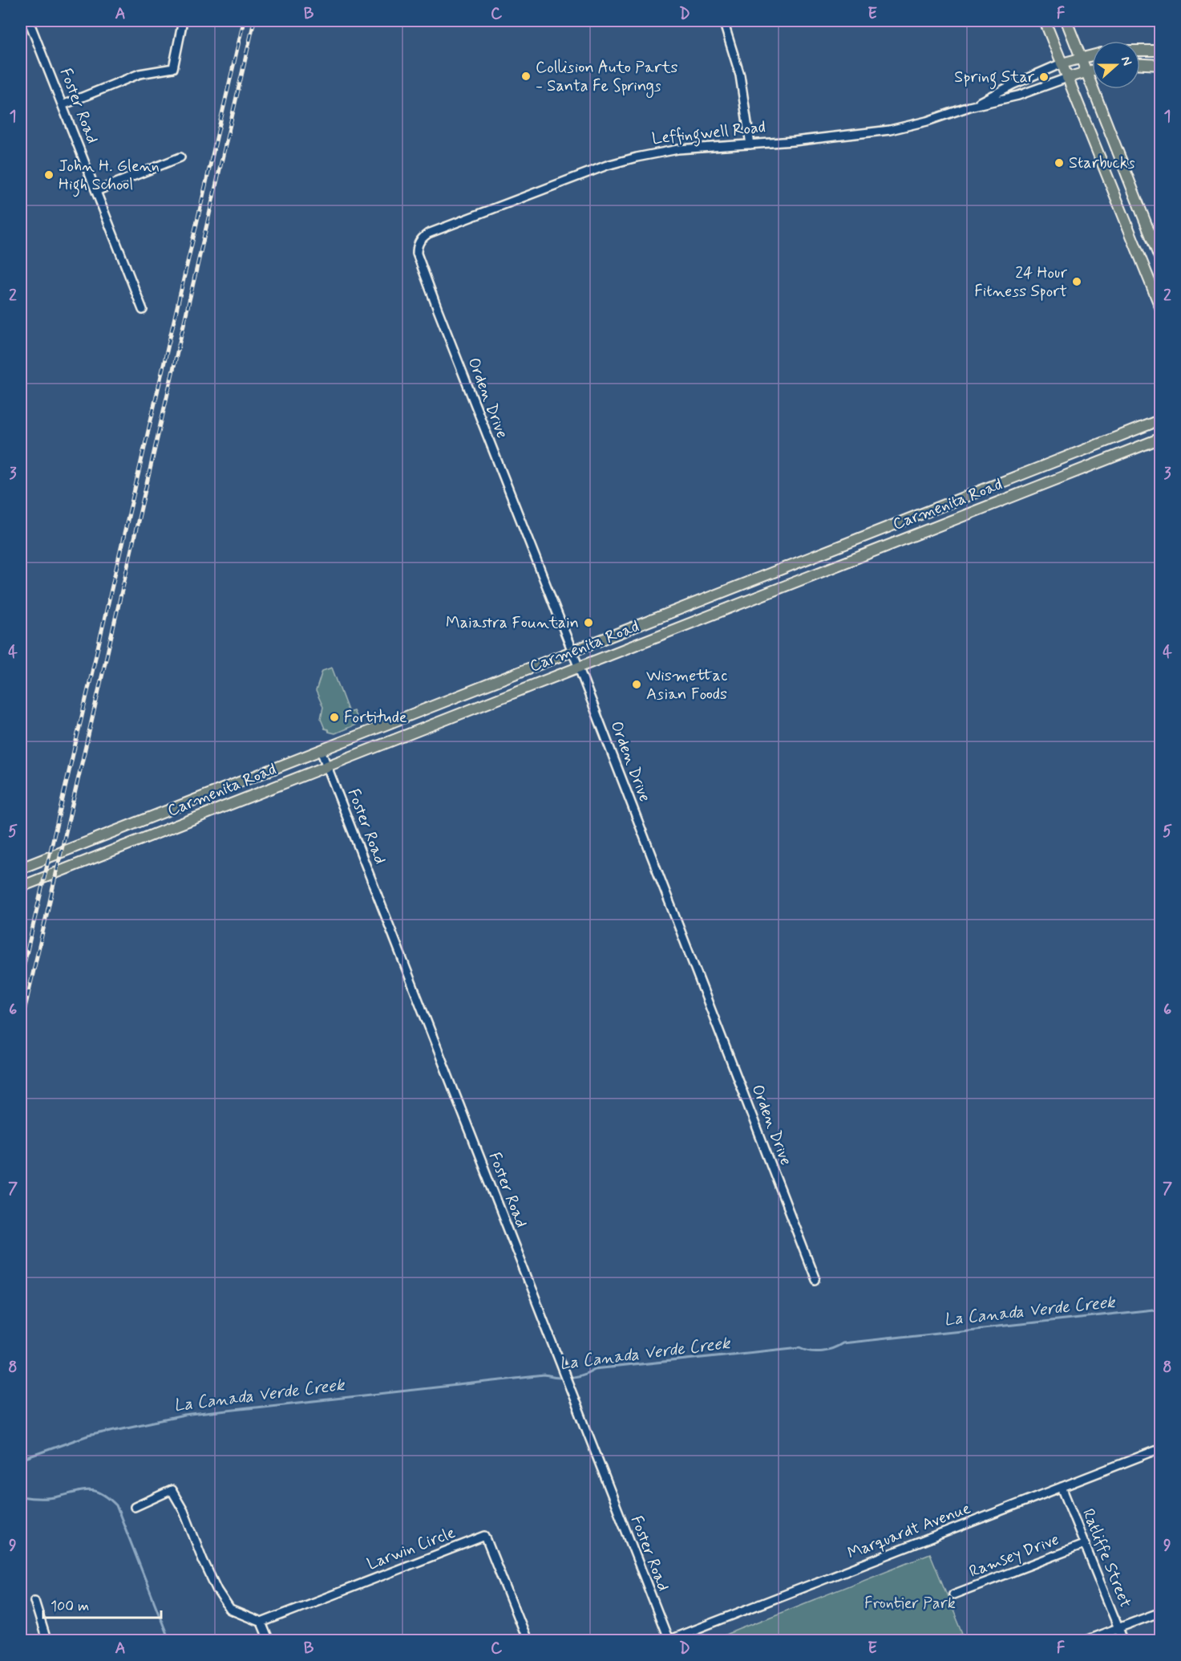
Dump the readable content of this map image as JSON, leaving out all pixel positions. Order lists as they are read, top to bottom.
{
  "streets": {
    "main road": ["Leffingwell Road", "Carmenita Road"],
    "street": [
      "Foster Road",
      "Orden Drive",
      "Marquardt Avenue",
      "Larwin Circle",
      "Ramsey Drive",
      "Ratliffe Street"
    ]
  },
  "crossings": [
    ["Foster Road", "Carmenita Road"],
    ["Foster Road", "Marquardt Avenue"],
    ["Leffingwell Road", "Orden Drive"],
    ["Orden Drive", "Carmenita Road"],
    ["Marquardt Avenue", "Ratliffe Street"],
    ["Ramsey Drive", "Ratliffe Street"]
  ],
  "water": ["La Canada Verde Creek"],
  "parks": ["Frontier Park"],
  "places": [
    "Collision Auto Parts - Santa Fe Springs",
    "Spring Star",
    "Starbucks",
    "John H. Glenn High School",
    "24 Hour Fitness Sport",
    "Maiastra Fountain",
    "Wismettac Asian Foods",
    "Fortitude"
  ],
  "scale_bar": "100 m",
  "north": "right",
  "grid": {
    "columns": [
      "A",
      "B",
      "C",
      "D",
      "E",
      "F"
    ],
    "rows": [
      "1",
      "2",
      "3",
      "4",
      "5",
      "6",
      "7",
      "8",
      "9"
    ]
  }
}
